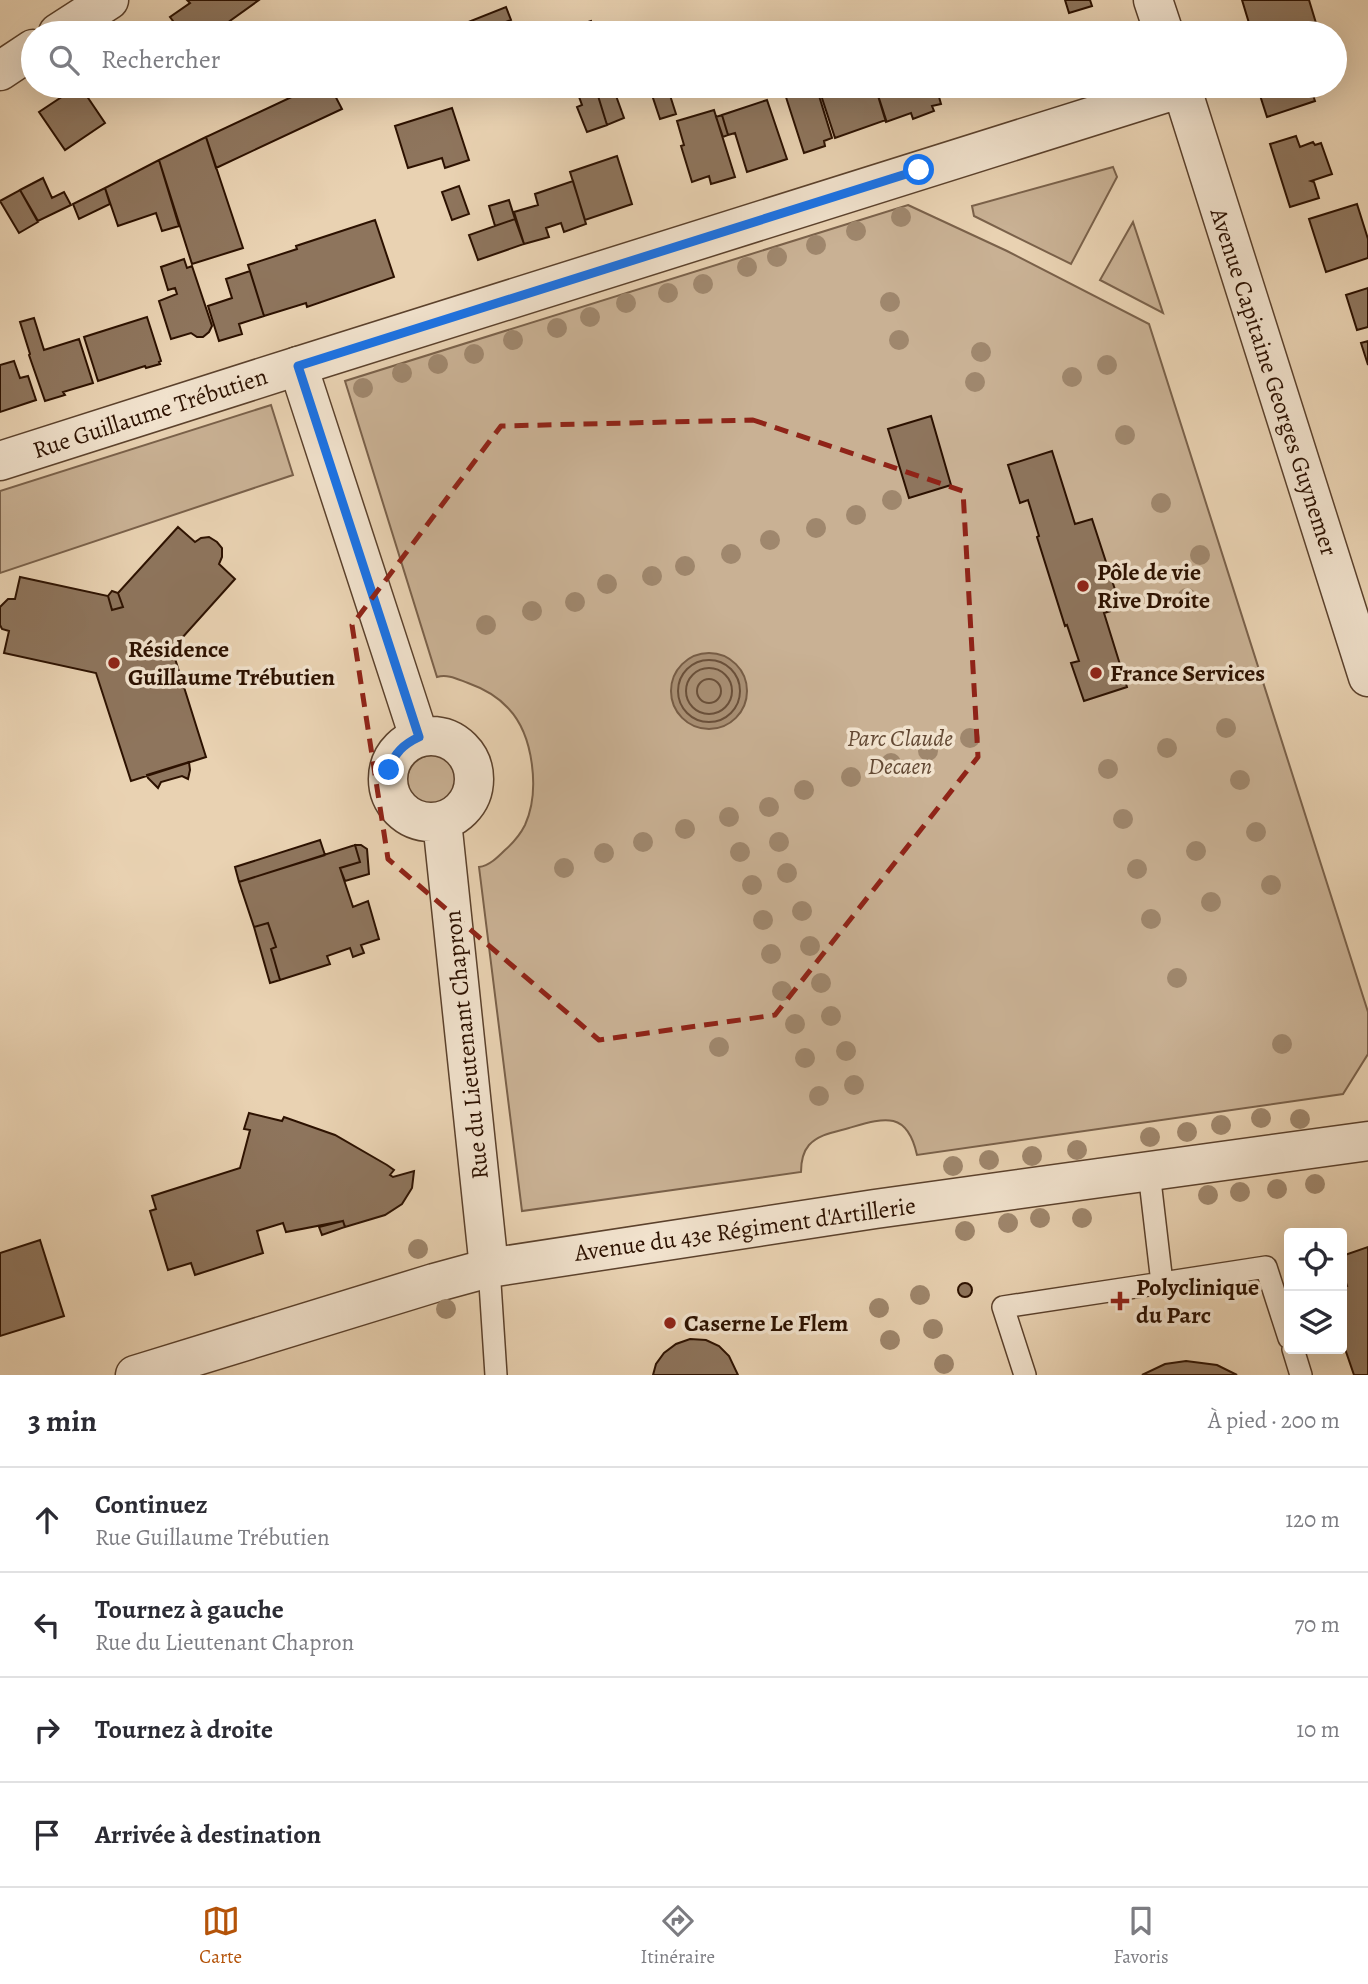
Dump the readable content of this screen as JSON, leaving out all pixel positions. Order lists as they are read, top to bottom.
{
  "streets": {
    "street": [
      "Avenue Capitaine Georges Guynemer",
      "Rue Guillaume Trébutien",
      "Rue du Lieutenant Chapron",
      "Avenue du 43e Régiment d'Artillerie"
    ]
  },
  "crossings": [
    ["Rue du Lieutenant Chapron", "Avenue du 43e Régiment d'Artillerie"]
  ],
  "parks": ["Parc Claude Decaen"],
  "places": {
    "other": [
      "Pôle de vie Rive Droite",
      "Résidence Guillaume Trébutien",
      "France Services",
      "Caserne Le Flem"
    ],
    "health": ["Polyclinique du Parc"]
  },
  "page": {
    "search": "Rechercher",
    "heading": ["3 min", "À pied · 200 m"],
    "list": [
      ["Continuez", "Rue Guillaume Trébutien", "120 m"],
      ["Tournez à gauche", "Rue du Lieutenant Chapron", "70 m"],
      ["Tournez à droite", "10 m"],
      "Arrivée à destination"
    ],
    "nav": ["Carte", "Itinéraire", "Favoris"]
  }
}
